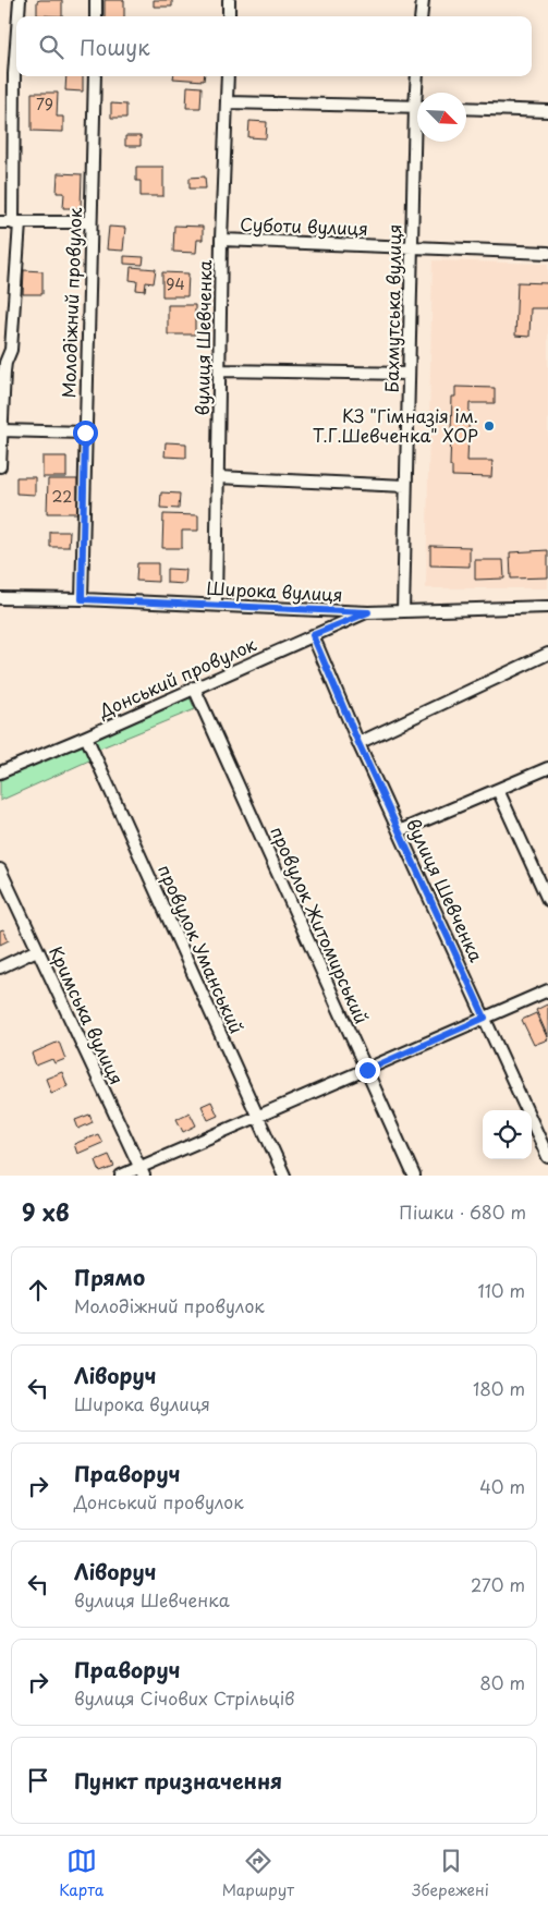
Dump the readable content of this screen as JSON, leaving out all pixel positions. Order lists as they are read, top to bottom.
{
  "streets": {
    "street": [
      "Суботи вулиця",
      "Молодіжний провулок",
      "Бахмутська вулиця",
      "вулиця Шевченка",
      "Широка вулиця",
      "Донський провулок",
      "провулок Житомирський",
      "провулок Уманський",
      "Кримська вулиця"
    ]
  },
  "crossings": [
    ["Суботи вулиця", "Бахмутська вулиця"],
    ["Суботи вулиця", "вулиця Шевченка"],
    ["Молодіжний провулок", "Широка вулиця"],
    ["Бахмутська вулиця", "Широка вулиця"],
    ["вулиця Шевченка", "Широка вулиця"],
    ["вулиця Шевченка", "Донський провулок"],
    ["Широка вулиця", "Донський провулок"],
    ["Донський провулок", "провулок Житомирський"],
    ["Донський провулок", "провулок Уманський"]
  ],
  "places": ["КЗ \"Гімназія ім. Т.Г.Шевченка\" ХОР"],
  "house_numbers": ["79", "94", "22"],
  "north": "bottom right",
  "page": {
    "search": "Пошук",
    "heading": ["9 хв", "Пішки · 680 m"],
    "list": [
      ["Прямо", "Молодіжний провулок", "110 m"],
      ["Ліворуч", "Широка вулиця", "180 m"],
      ["Праворуч", "Донський провулок", "40 m"],
      ["Ліворуч", "вулиця Шевченка", "270 m"],
      ["Праворуч", "вулиця Січових Стрільців", "80 m"],
      "Пункт призначення"
    ],
    "nav": ["Карта", "Маршрут", "Збережені"]
  }
}
